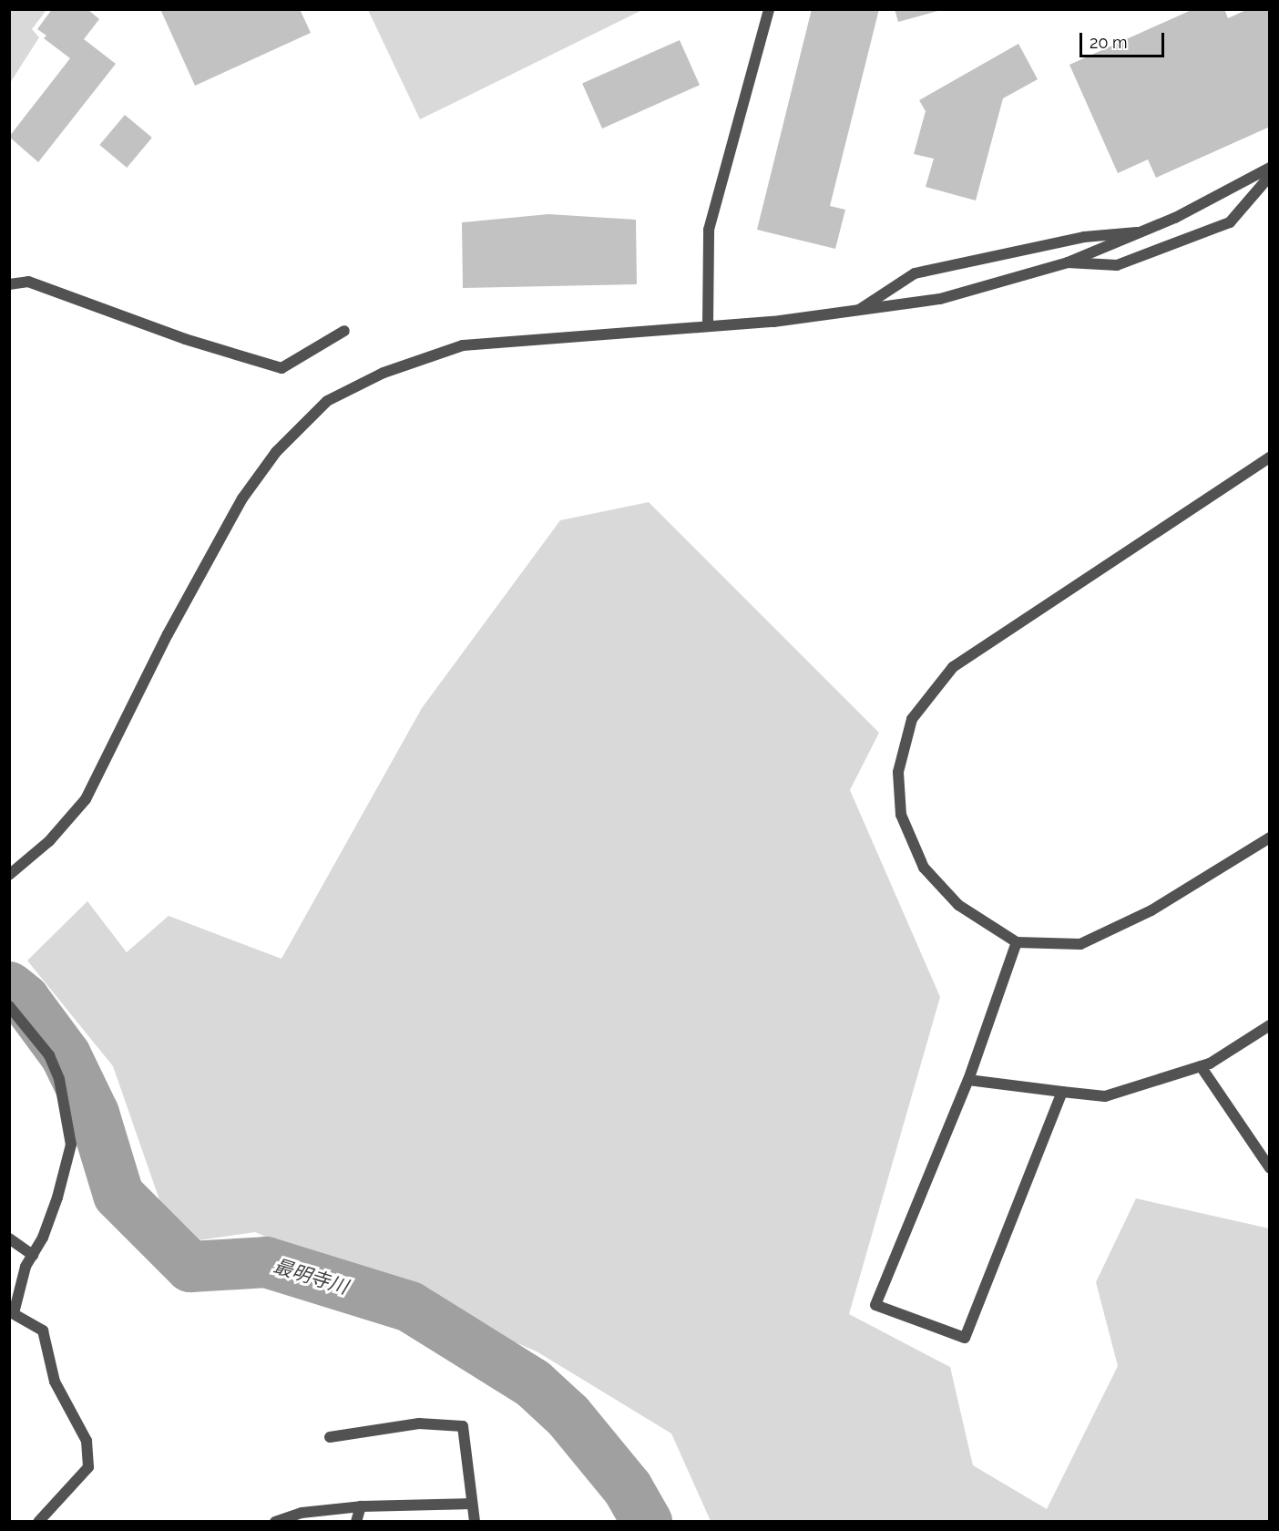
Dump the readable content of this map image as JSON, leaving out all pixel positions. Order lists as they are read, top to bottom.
{
  "water": ["最明寺川"],
  "scale_bar": "20 m"
}
